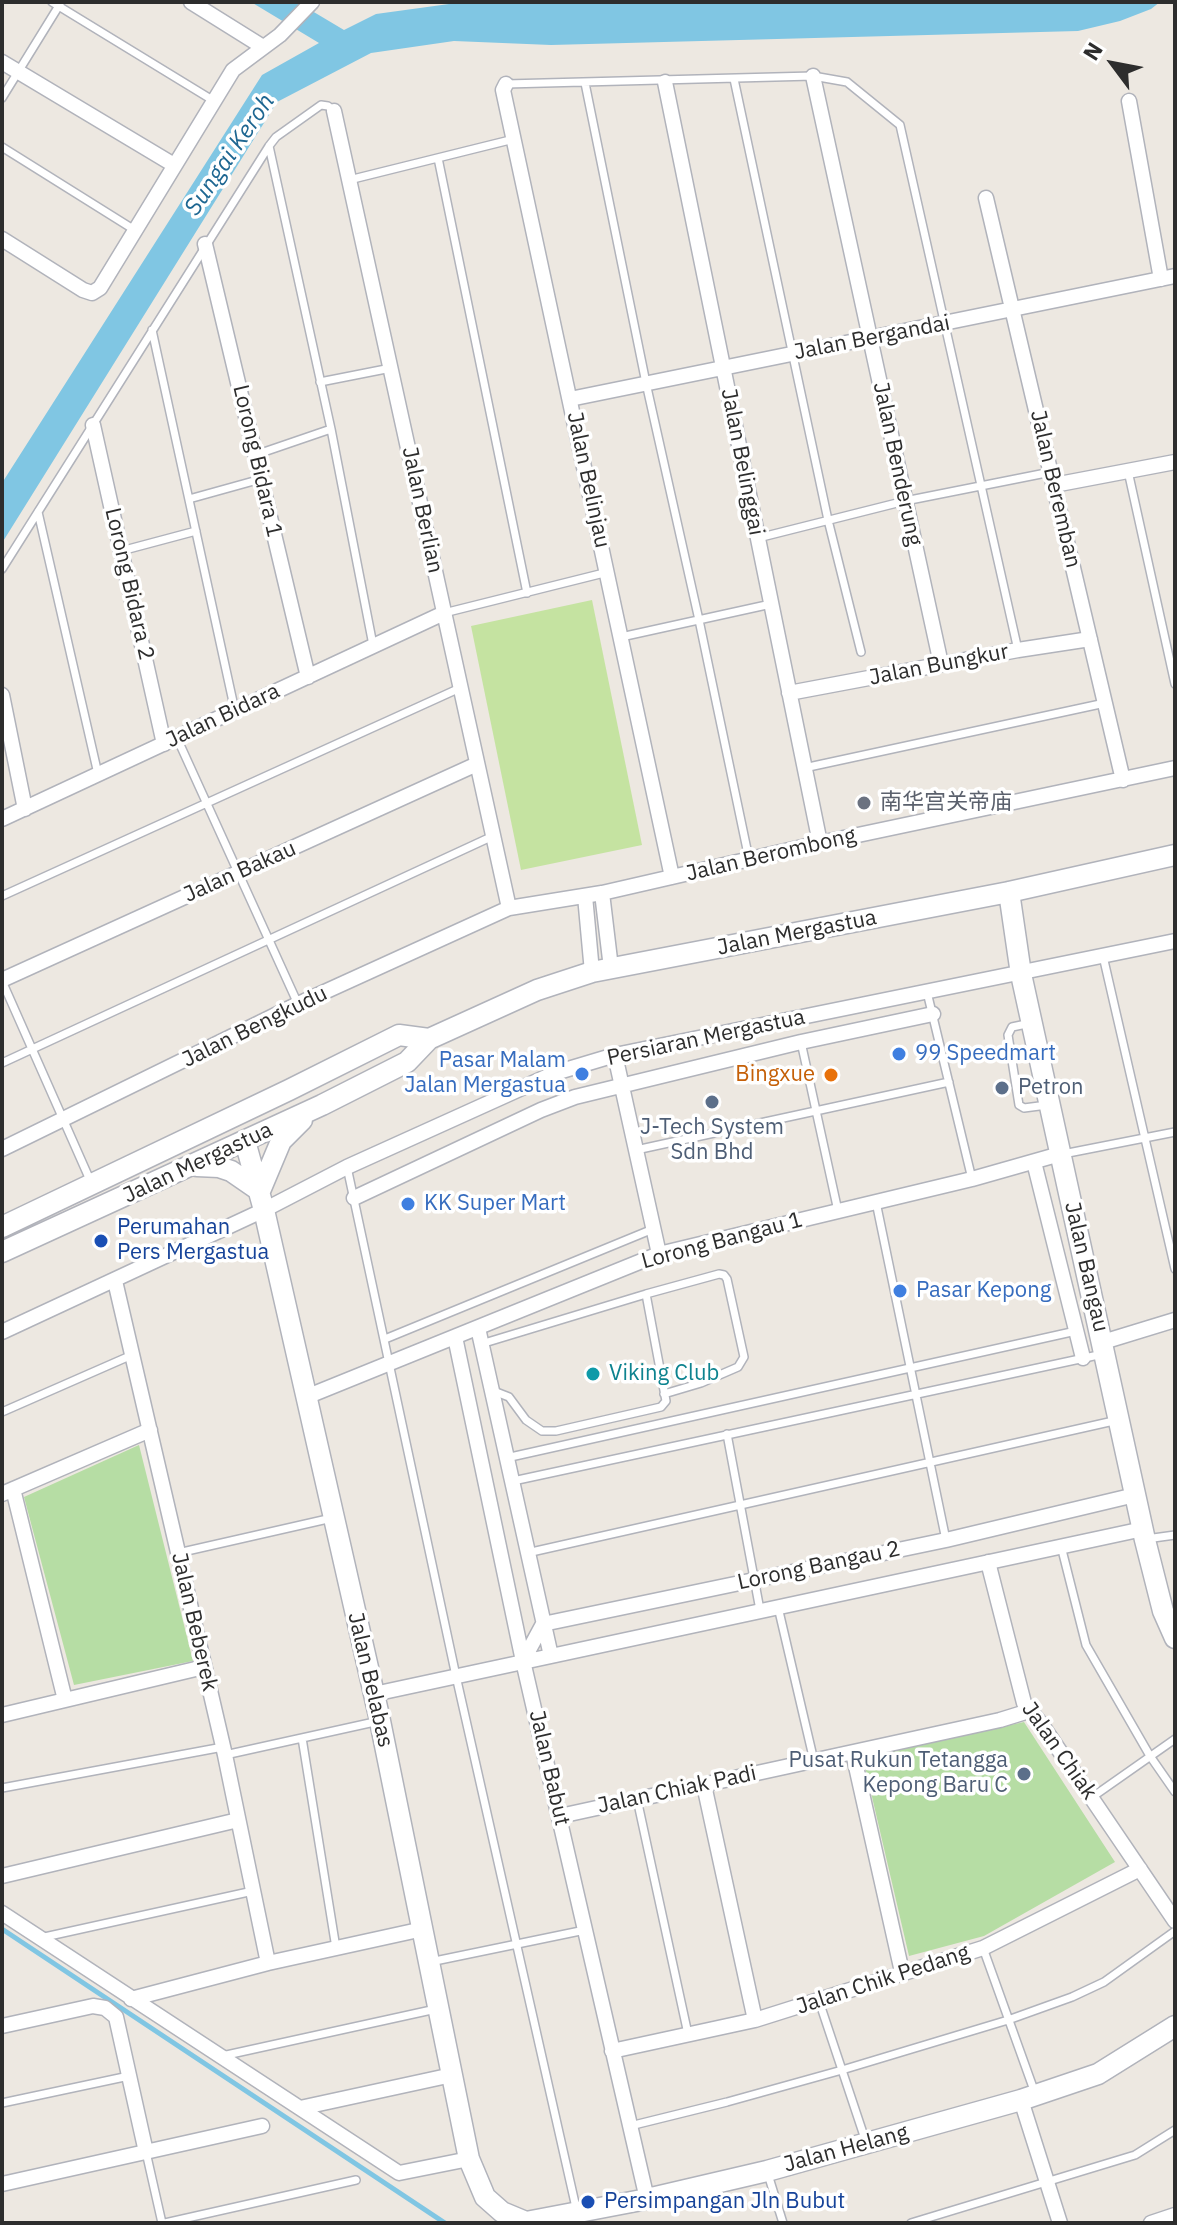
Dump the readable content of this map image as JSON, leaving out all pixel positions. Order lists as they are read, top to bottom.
{
  "streets": {
    "street": [
      "Jalan Bergandai",
      "Lorong Bidara 1",
      "Jalan Belinggai",
      "Jalan Benderung",
      "Jalan Belinjau",
      "Jalan Beremban",
      "Jalan Berlian",
      "Lorong Bidara 2",
      "Jalan Bungkur",
      "Jalan Bidara",
      "Jalan Berombong",
      "Jalan Bakau",
      "Jalan Mergastua",
      "Jalan Bengkudu",
      "Persiaran Mergastua",
      "Lorong Bangau 1",
      "Jalan Bangau",
      "Lorong Bangau 2",
      "Jalan Beberek",
      "Jalan Belabas",
      "Jalan Chiak",
      "Jalan Babut",
      "Jalan Chiak Padi",
      "Jalan Chik Pedang",
      "Jalan Helang"
    ]
  },
  "crossings": [
    ["Jalan Bergandai", "Jalan Belinggai"],
    ["Jalan Bergandai", "Jalan Benderung"],
    ["Jalan Bergandai", "Jalan Belinjau"],
    ["Jalan Bergandai", "Jalan Beremban"],
    ["Lorong Bidara 1", "Jalan Bidara"],
    ["Jalan Belinggai", "Jalan Bungkur"],
    ["Jalan Belinggai", "Jalan Berombong"],
    ["Jalan Benderung", "Jalan Bungkur"],
    ["Jalan Belinjau", "Jalan Berombong"],
    ["Jalan Beremban", "Jalan Bungkur"],
    ["Jalan Beremban", "Jalan Berombong"],
    ["Jalan Berlian", "Jalan Bidara"],
    ["Jalan Berlian", "Jalan Berombong"],
    ["Jalan Berlian", "Jalan Bakau"],
    ["Jalan Berlian", "Jalan Bengkudu"],
    ["Lorong Bidara 2", "Jalan Bidara"],
    ["Jalan Berombong", "Jalan Bengkudu"],
    ["Jalan Mergastua", "Jalan Bangau"],
    ["Jalan Mergastua", "Jalan Belabas"],
    ["Persiaran Mergastua", "Jalan Bangau"],
    ["Persiaran Mergastua", "Jalan Beberek"],
    ["Persiaran Mergastua", "Jalan Belabas"],
    ["Lorong Bangau 1", "Jalan Bangau"],
    ["Lorong Bangau 1", "Jalan Belabas"],
    ["Lorong Bangau 1", "Jalan Babut"],
    ["Jalan Bangau", "Lorong Bangau 2"],
    ["Lorong Bangau 2", "Jalan Belabas"],
    ["Lorong Bangau 2", "Jalan Chiak"],
    ["Lorong Bangau 2", "Jalan Babut"],
    ["Jalan Belabas", "Jalan Helang"],
    ["Jalan Chiak", "Jalan Chiak Padi"],
    ["Jalan Chiak", "Jalan Chik Pedang"],
    ["Jalan Babut", "Jalan Chiak Padi"],
    ["Jalan Babut", "Jalan Chik Pedang"],
    ["Jalan Babut", "Jalan Helang"]
  ],
  "water": ["Sungai Keroh"],
  "places": [
    "南华宫关帝庙",
    "99 Speedmart",
    "Pasar Malam Jalan Mergastua",
    "Bingxue",
    "Petron",
    "J-Tech System Sdn Bhd",
    "KK Super Mart",
    "Perumahan Pers Mergastua",
    "Pasar Kepong",
    "Viking Club",
    "Pusat Rukun Tetangga Kepong Baru C",
    "Persimpangan Jln Bubut"
  ],
  "north": "top left"
}
